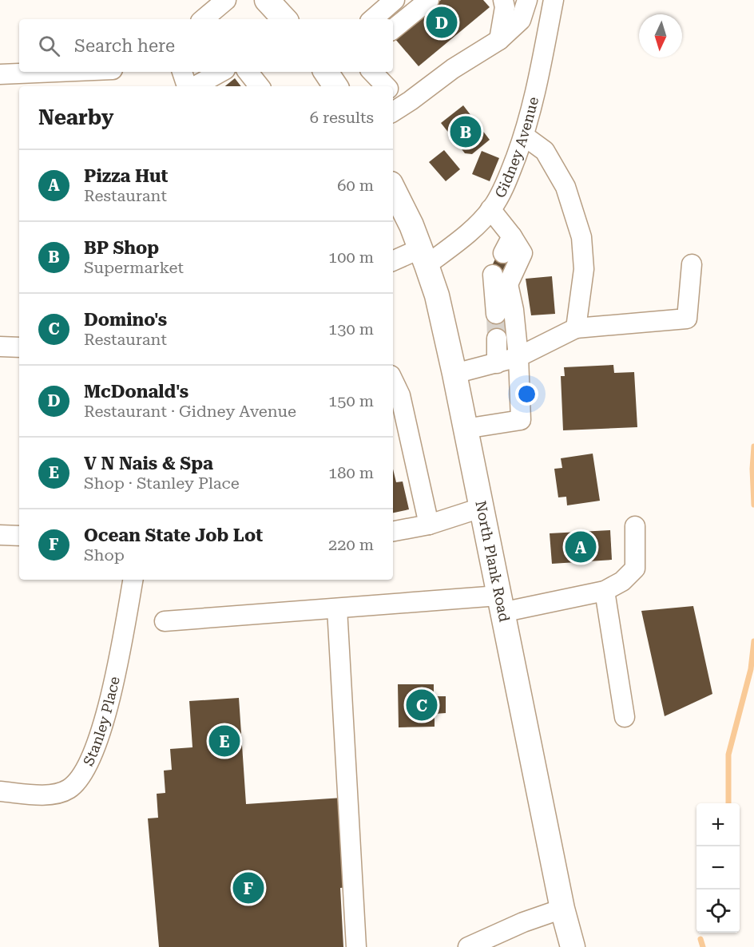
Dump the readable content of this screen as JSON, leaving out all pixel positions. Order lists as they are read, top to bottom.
{
  "streets": {
    "main road": ["North Plank Road"],
    "street": ["Gidney Avenue", "Stanley Place"]
  },
  "crossings": [
    ["Gidney Avenue", "North Plank Road"]
  ],
  "north": "bottom",
  "page": {
    "pins": [
      "D",
      "B",
      "A",
      "C",
      "E",
      "F"
    ],
    "search": "Search here",
    "heading": ["Nearby", "6 results"],
    "list": [
      {
        "mark": "A",
        "name": "Pizza Hut",
        "note": "Restaurant",
        "value": "60 m"
      },
      {
        "mark": "B",
        "name": "BP Shop",
        "note": "Supermarket",
        "value": "100 m"
      },
      {
        "mark": "C",
        "name": "Domino's",
        "note": "Restaurant",
        "value": "130 m"
      },
      {
        "mark": "D",
        "name": "McDonald's",
        "note": "Restaurant · Gidney Avenue",
        "value": "150 m"
      },
      {
        "mark": "E",
        "name": "V N Nais & Spa",
        "note": "Shop · Stanley Place",
        "value": "180 m"
      },
      {
        "mark": "F",
        "name": "Ocean State Job Lot",
        "note": "Shop",
        "value": "220 m"
      }
    ],
    "map_buttons": ["+", "−"]
  }
}
